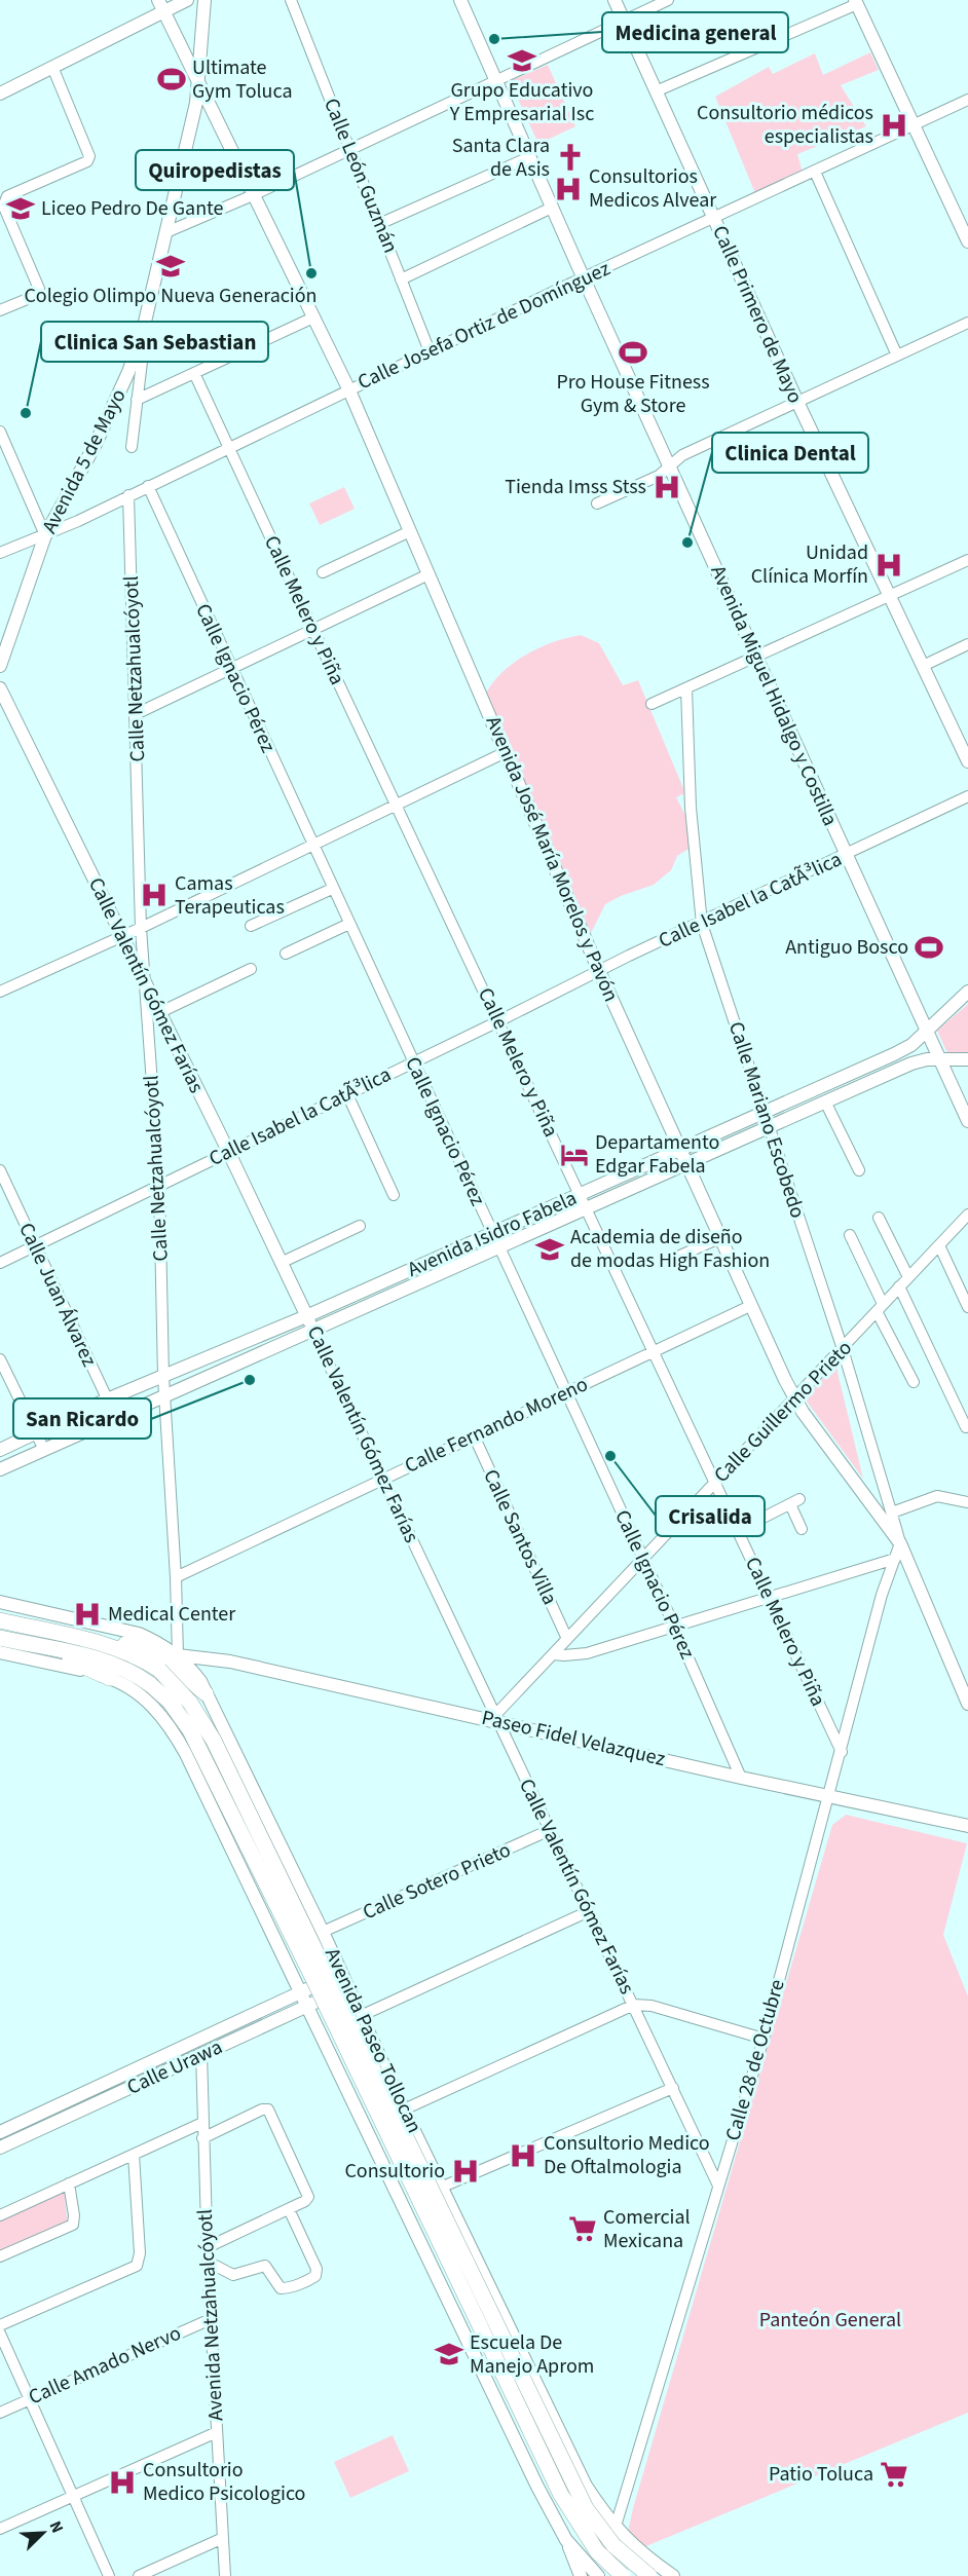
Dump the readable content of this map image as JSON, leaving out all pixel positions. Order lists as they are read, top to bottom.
{
  "streets": {
    "highway": ["Avenida Paseo Tollocan"],
    "main road": [
      "Calle Primero de Mayo",
      "Avenida 5 de Mayo",
      "Avenida Miguel Hidalgo y Costilla",
      "Avenida José María Morelos y Pavón",
      "Calle Valentín Gómez Farías",
      "Avenida Isidro Fabela",
      "Paseo Fidel Velazquez",
      "Calle Urawa"
    ],
    "street": [
      "Calle León Guzmán",
      "Calle Josefa Ortiz de Domínguez",
      "Calle Melero y Piña",
      "Calle Netzahualcóyotl",
      "Calle Ignacio Pérez",
      "Calle Isabel la CatÃ³lica",
      "Calle Mariano Escobedo",
      "Calle Juan Álvarez",
      "Calle Guillermo Prieto",
      "Calle Fernando Moreno",
      "Calle Santos Villa",
      "Calle Sotero Prieto",
      "Calle 28 de Octubre",
      "Avenida Netzahualcóyotl",
      "Calle Amado Nervo"
    ]
  },
  "crossings": [
    ["Calle León Guzmán", "Calle Josefa Ortiz de Domínguez"],
    ["Calle Primero de Mayo", "Calle Josefa Ortiz de Domínguez"],
    ["Calle Josefa Ortiz de Domínguez", "Avenida 5 de Mayo"],
    ["Calle Josefa Ortiz de Domínguez", "Calle Melero y Piña"],
    ["Calle Josefa Ortiz de Domínguez", "Calle Netzahualcóyotl"],
    ["Calle Josefa Ortiz de Domínguez", "Calle Ignacio Pérez"],
    ["Calle Josefa Ortiz de Domínguez", "Avenida Miguel Hidalgo y Costilla"],
    ["Calle Josefa Ortiz de Domínguez", "Avenida José María Morelos y Pavón"],
    ["Avenida 5 de Mayo", "Avenida José María Morelos y Pavón"],
    ["Calle Melero y Piña", "Calle Isabel la CatÃ³lica"],
    ["Calle Melero y Piña", "Avenida Isidro Fabela"],
    ["Calle Melero y Piña", "Calle Guillermo Prieto"],
    ["Calle Melero y Piña", "Calle Fernando Moreno"],
    ["Calle Melero y Piña", "Calle 28 de Octubre"],
    ["Calle Netzahualcóyotl", "Calle Isabel la CatÃ³lica"],
    ["Calle Netzahualcóyotl", "Calle Valentín Gómez Farías"],
    ["Calle Netzahualcóyotl", "Avenida Isidro Fabela"],
    ["Calle Netzahualcóyotl", "Calle Fernando Moreno"],
    ["Calle Netzahualcóyotl", "Paseo Fidel Velazquez"],
    ["Calle Netzahualcóyotl", "Avenida Paseo Tollocan"],
    ["Calle Ignacio Pérez", "Calle Isabel la CatÃ³lica"],
    ["Calle Ignacio Pérez", "Avenida Isidro Fabela"],
    ["Calle Ignacio Pérez", "Calle Guillermo Prieto"],
    ["Calle Ignacio Pérez", "Calle Fernando Moreno"],
    ["Calle Ignacio Pérez", "Paseo Fidel Velazquez"],
    ["Avenida Miguel Hidalgo y Costilla", "Calle Isabel la CatÃ³lica"],
    ["Avenida Miguel Hidalgo y Costilla", "Avenida Isidro Fabela"],
    ["Avenida José María Morelos y Pavón", "Calle Isabel la CatÃ³lica"],
    ["Avenida José María Morelos y Pavón", "Calle Mariano Escobedo"],
    ["Avenida José María Morelos y Pavón", "Avenida Isidro Fabela"],
    ["Avenida José María Morelos y Pavón", "Calle Guillermo Prieto"],
    ["Avenida José María Morelos y Pavón", "Calle Fernando Moreno"],
    ["Avenida José María Morelos y Pavón", "Calle 28 de Octubre"],
    ["Calle Isabel la CatÃ³lica", "Calle Valentín Gómez Farías"],
    ["Calle Isabel la CatÃ³lica", "Calle Mariano Escobedo"],
    ["Calle Isabel la CatÃ³lica", "Calle Juan Álvarez"],
    ["Calle Valentín Gómez Farías", "Avenida Isidro Fabela"],
    ["Calle Valentín Gómez Farías", "Calle Guillermo Prieto"],
    ["Calle Valentín Gómez Farías", "Calle Fernando Moreno"],
    ["Calle Valentín Gómez Farías", "Paseo Fidel Velazquez"],
    ["Calle Valentín Gómez Farías", "Calle Sotero Prieto"],
    ["Calle Valentín Gómez Farías", "Calle 28 de Octubre"],
    ["Calle Mariano Escobedo", "Avenida Isidro Fabela"],
    ["Calle Mariano Escobedo", "Calle Guillermo Prieto"],
    ["Calle Mariano Escobedo", "Calle 28 de Octubre"],
    ["Avenida Isidro Fabela", "Calle Juan Álvarez"],
    ["Calle Guillermo Prieto", "Calle Santos Villa"],
    ["Calle Guillermo Prieto", "Paseo Fidel Velazquez"],
    ["Calle Fernando Moreno", "Calle Santos Villa"],
    ["Paseo Fidel Velazquez", "Avenida Paseo Tollocan"],
    ["Paseo Fidel Velazquez", "Calle 28 de Octubre"],
    ["Calle Sotero Prieto", "Avenida Paseo Tollocan"],
    ["Avenida Paseo Tollocan", "Calle 28 de Octubre"],
    ["Avenida Paseo Tollocan", "Calle Urawa"],
    ["Calle Urawa", "Avenida Netzahualcóyotl"],
    ["Avenida Netzahualcóyotl", "Calle Amado Nervo"]
  ],
  "parks": ["Panteón General"],
  "places": {
    "other": [
      "Medicina general",
      "Quiropedistas",
      "Clinica San Sebastian",
      "Clinica Dental",
      "San Ricardo",
      "Crisalida"
    ],
    "school or university": [
      "Grupo Educativo Y Empresarial Isc",
      "Liceo Pedro De Gante",
      "Colegio Olimpo Nueva Generación",
      "Academia de diseño de modas High Fashion",
      "Escuela De Manejo Aprom"
    ],
    "sports": ["Ultimate Gym Toluca", "Pro House Fitness Gym & Store", "Antiguo Bosco"],
    "hospital": [
      "Consultorio médicos especialistas",
      "Consultorios Medicos Alvear",
      "Tienda Imss Stss",
      "Unidad Clínica Morfín",
      "Camas Terapeuticas",
      "Medical Center",
      "Consultorio Medico De Oftalmologia",
      "Consultorio",
      "Consultorio Medico Psicologico"
    ],
    "church": ["Santa Clara de Asis"],
    "hotel": ["Departamento Edgar Fabela"],
    "supermarket": ["Comercial Mexicana", "Patio Toluca"]
  },
  "north": "top right"
}
